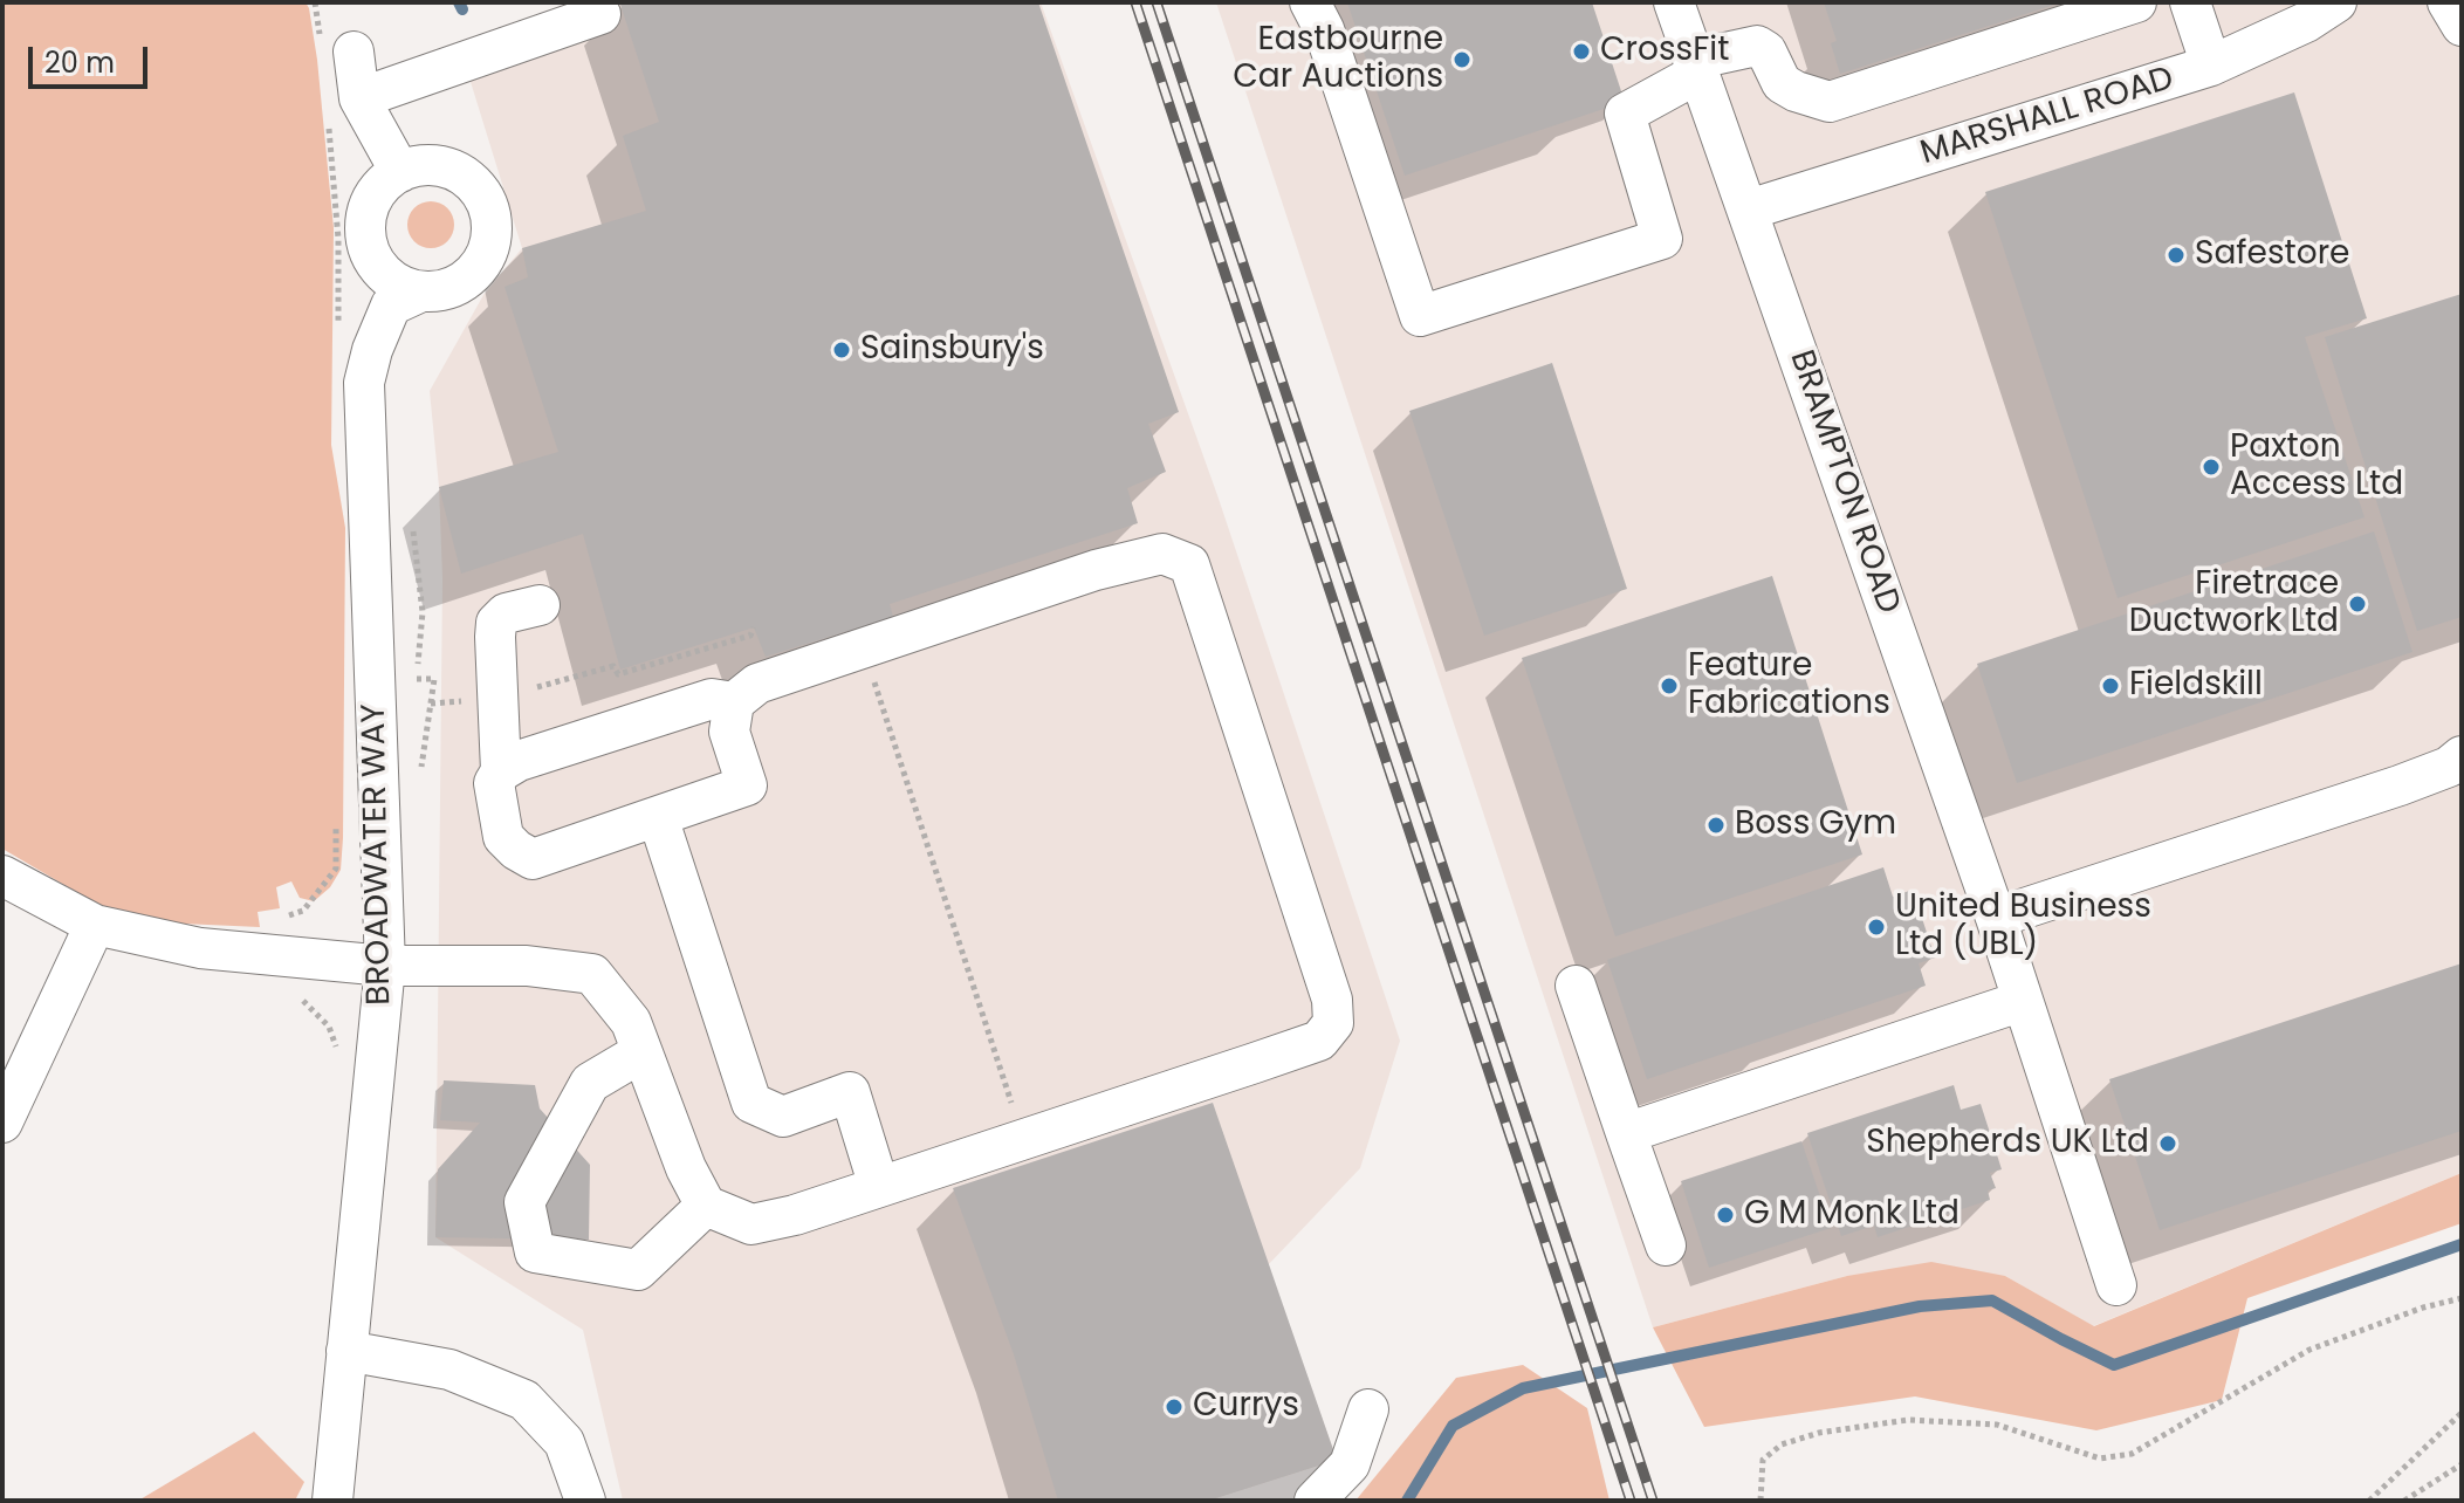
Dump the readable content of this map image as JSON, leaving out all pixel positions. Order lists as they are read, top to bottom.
{
  "streets": {
    "street": ["MARSHALL ROAD", "BRAMPTON ROAD", "BROADWATER WAY"]
  },
  "crossings": [
    ["MARSHALL ROAD", "BRAMPTON ROAD"]
  ],
  "places": [
    "CrossFit",
    "Eastbourne Car Auctions",
    "Safestore",
    "Sainsbury's",
    "Paxton Access Ltd",
    "Firetrace Ductwork Ltd",
    "Feature Fabrications",
    "Fieldskill",
    "Boss Gym",
    "United Business Ltd (UBL)",
    "Shepherds UK Ltd",
    "G M Monk Ltd",
    "Currys"
  ],
  "scale_bar": "20 m"
}
